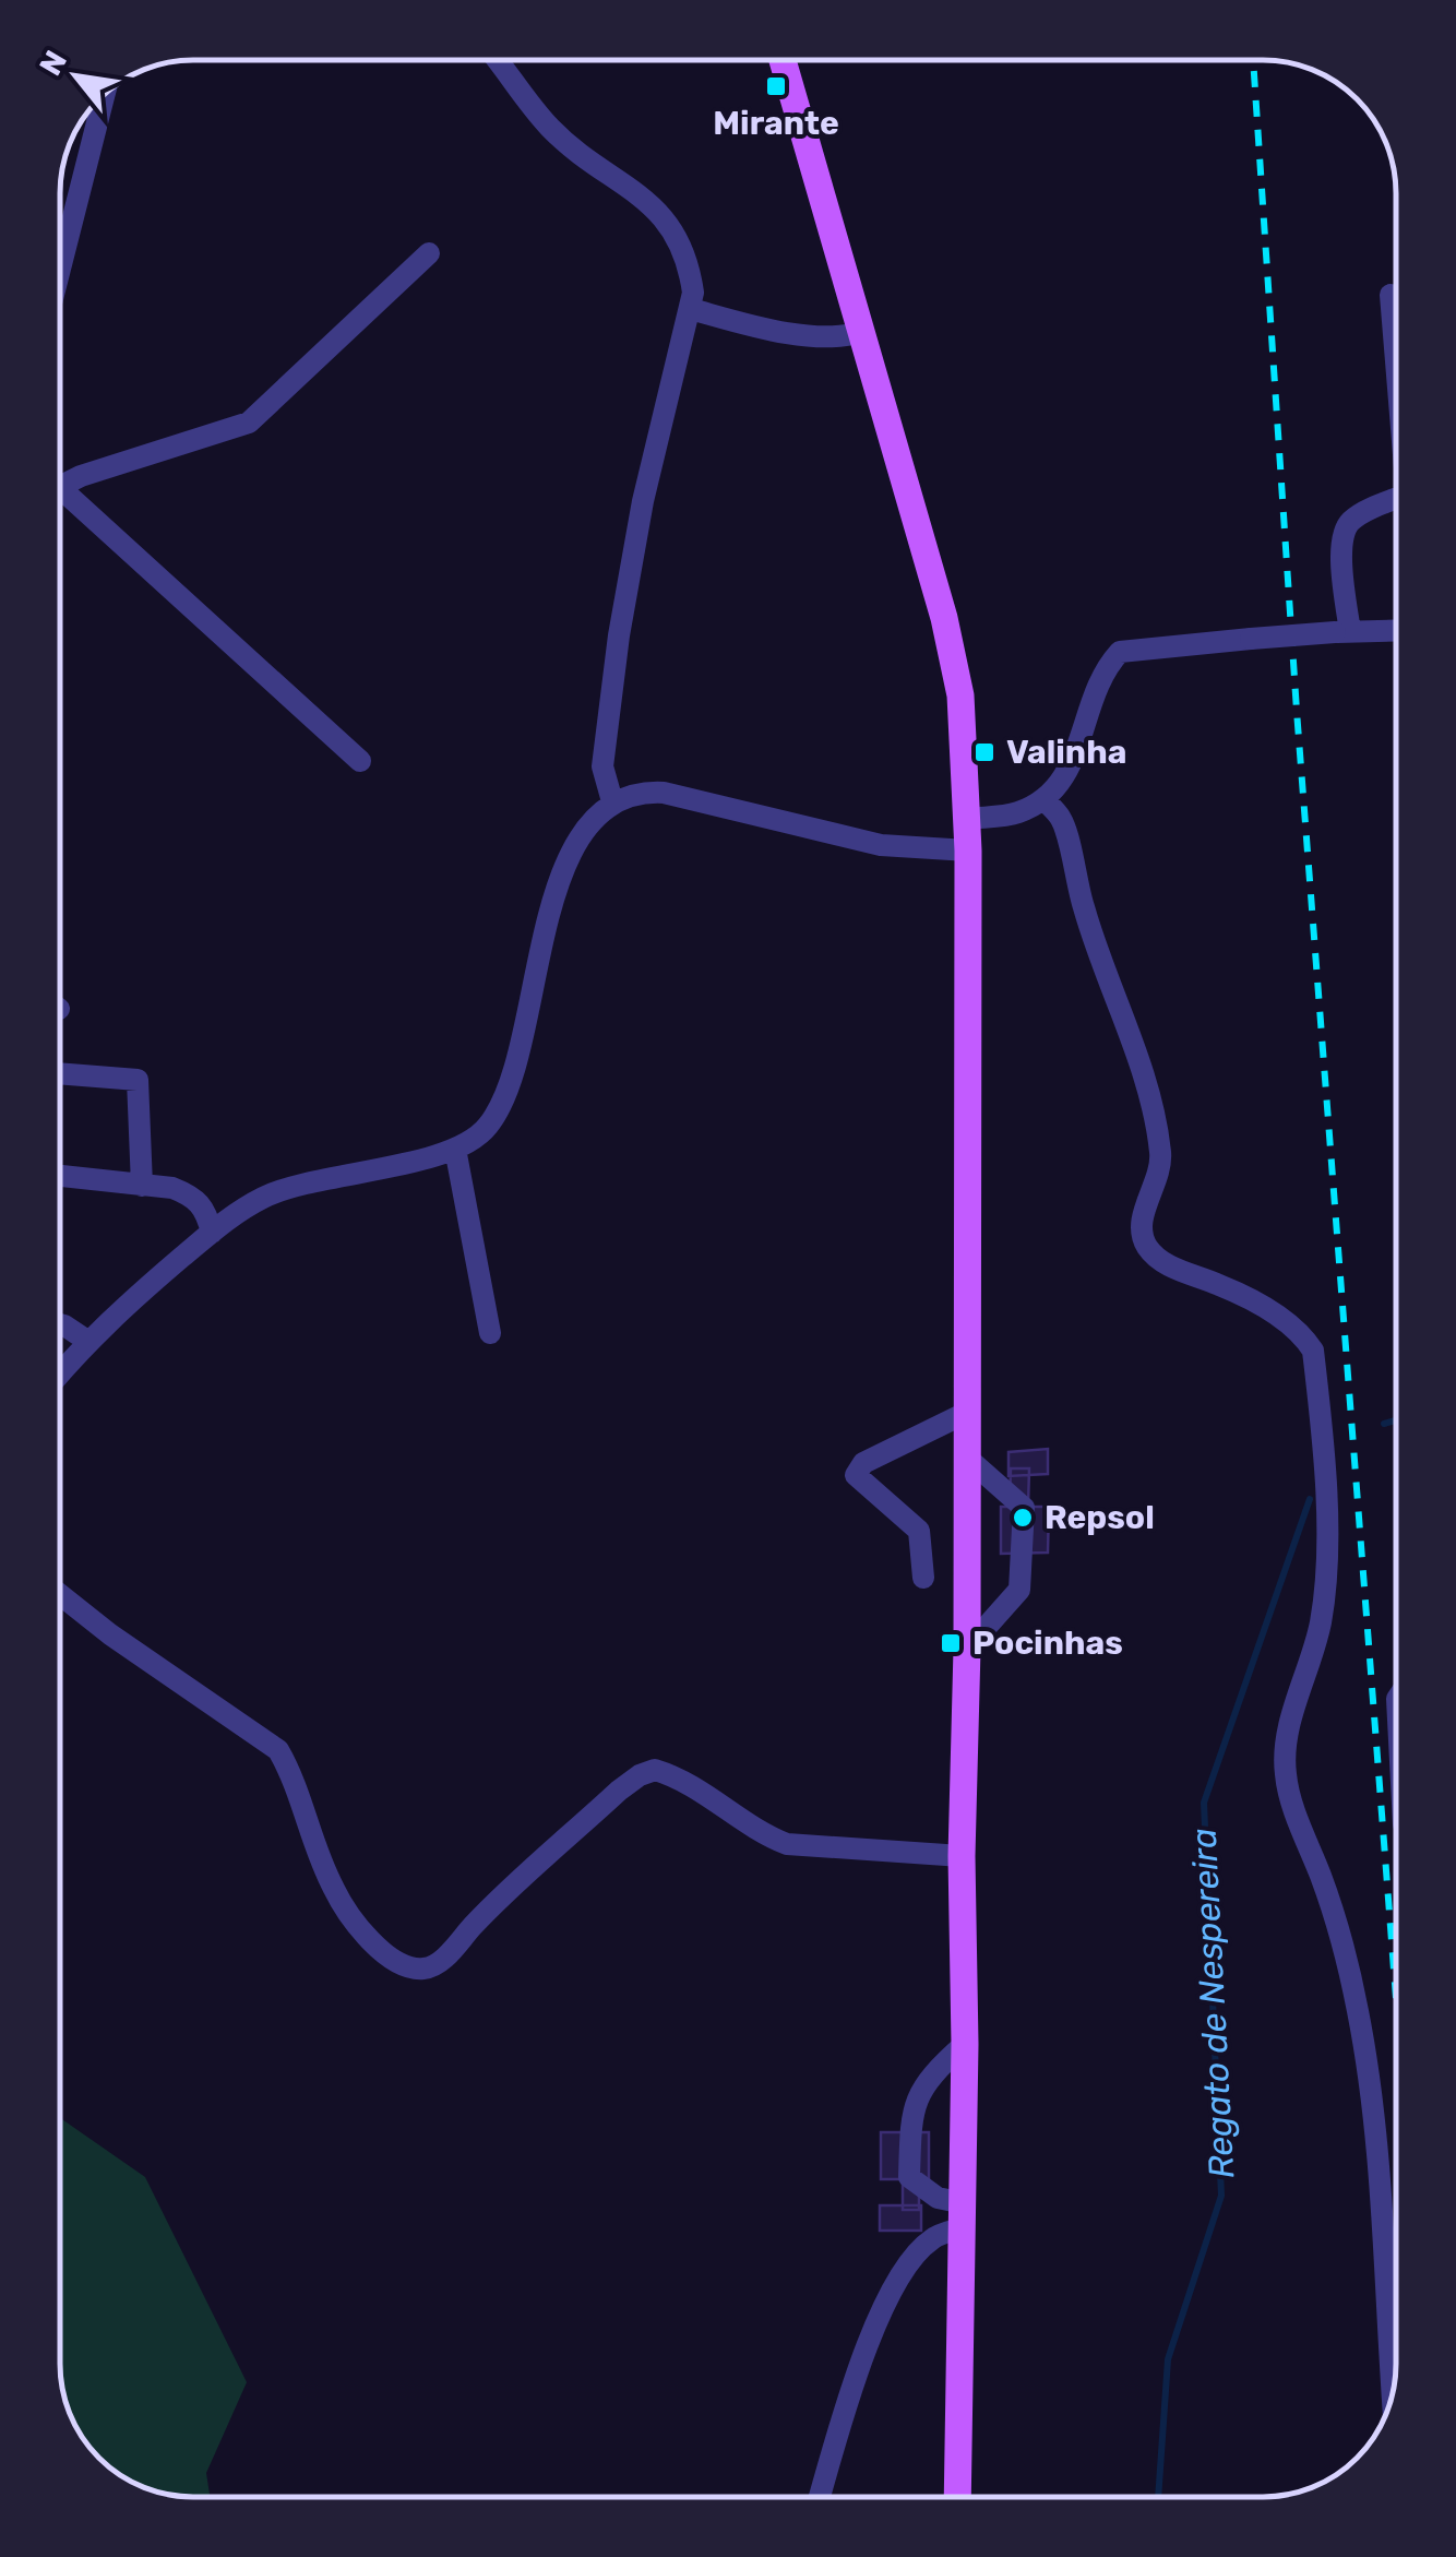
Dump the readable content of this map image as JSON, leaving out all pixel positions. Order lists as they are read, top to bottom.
{
  "water": ["Regato de Nespereira"],
  "places": {
    "transit": ["Mirante", "Valinha", "Pocinhas"],
    "other": ["Repsol"]
  },
  "north": "top left"
}
